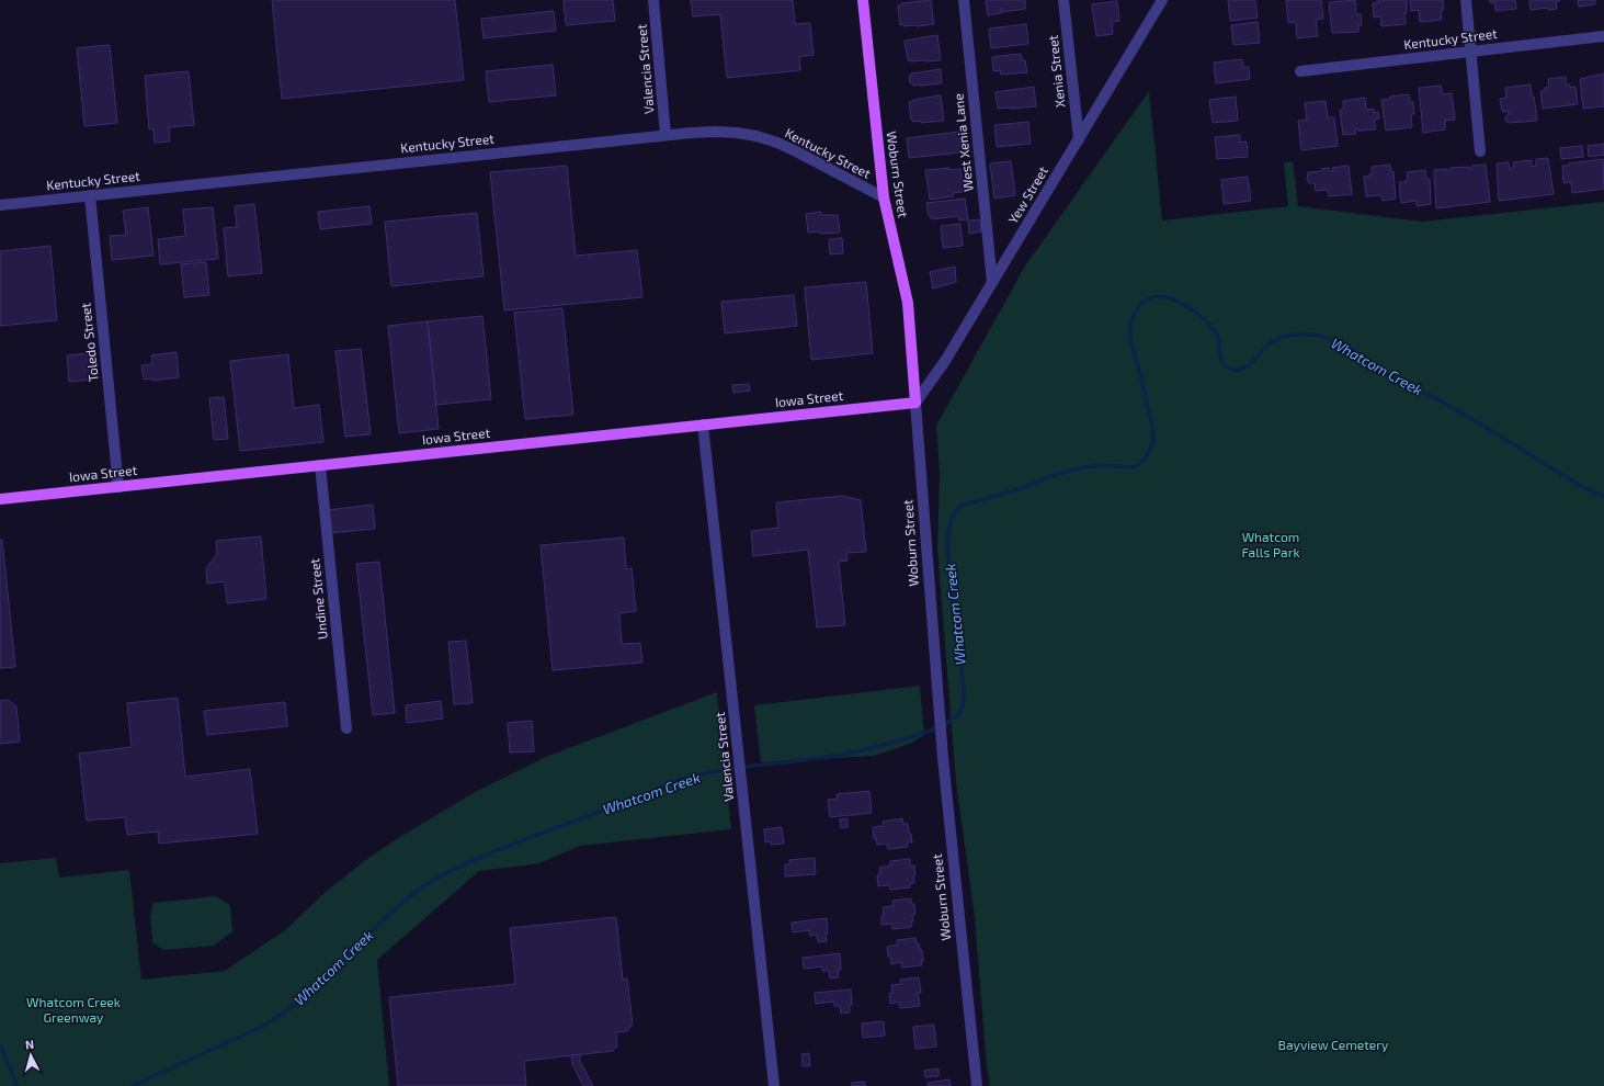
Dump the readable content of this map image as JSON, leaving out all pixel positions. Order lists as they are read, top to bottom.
{
  "streets": {
    "main road": ["Woburn Street", "Iowa Street"],
    "street": [
      "Kentucky Street",
      "Valencia Street",
      "Xenia Street",
      "West Xenia Lane",
      "Yew Street",
      "Toledo Street",
      "Undine Street"
    ]
  },
  "crossings": [
    ["Kentucky Street", "Valencia Street"],
    ["Kentucky Street", "Woburn Street"],
    ["Kentucky Street", "Toledo Street"],
    ["Valencia Street", "Iowa Street"],
    ["Xenia Street", "Yew Street"],
    ["West Xenia Lane", "Yew Street"],
    ["Woburn Street", "Yew Street"],
    ["Woburn Street", "Iowa Street"],
    ["Yew Street", "Iowa Street"],
    ["Toledo Street", "Iowa Street"],
    ["Iowa Street", "Undine Street"]
  ],
  "water": ["Whatcom Creek"],
  "parks": ["Whatcom Falls Park", "Whatcom Creek Greenway", "Bayview Cemetery"],
  "north": "top"
}
